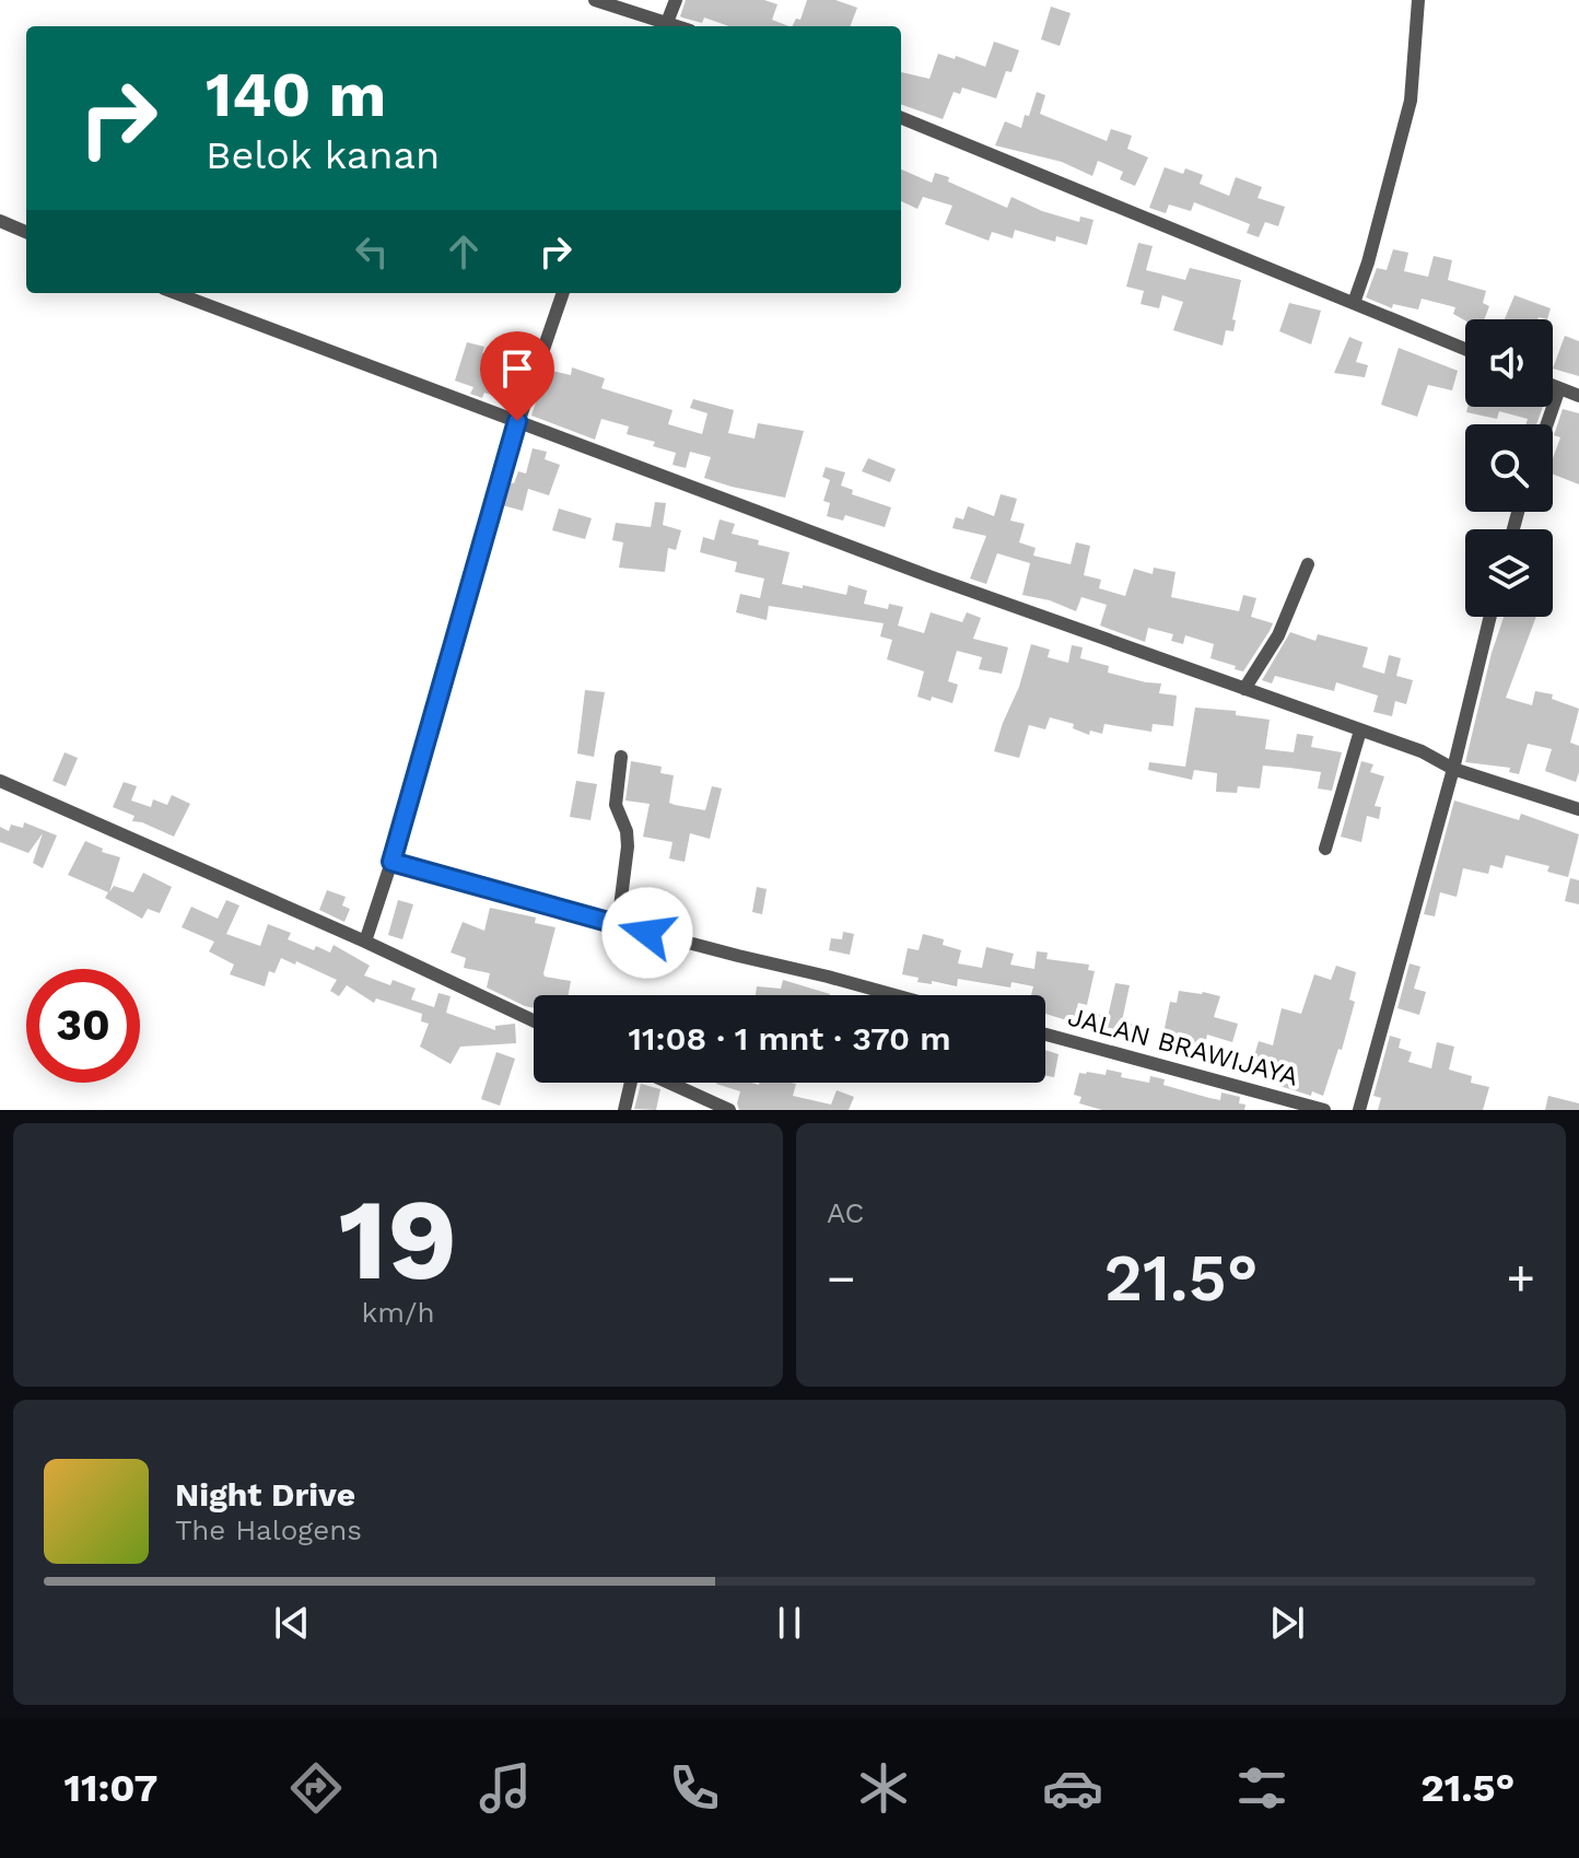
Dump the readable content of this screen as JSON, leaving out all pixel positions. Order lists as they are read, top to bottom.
{
  "streets": {
    "street": ["JALAN BRAWIJAYA"]
  },
  "page": {
    "turn": ["140 m", "Belok kanan"],
    "limit": "30",
    "trip": "11:08 · 1 mnt · 370 m",
    "tile": [
      ["19", "km/h"],
      "AC"
    ],
    "heat": ["−", "21.5°", "+"],
    "song": ["Night Drive", "The Halogens"],
    "tabs": ["11:07", "21.5°"]
  }
}
